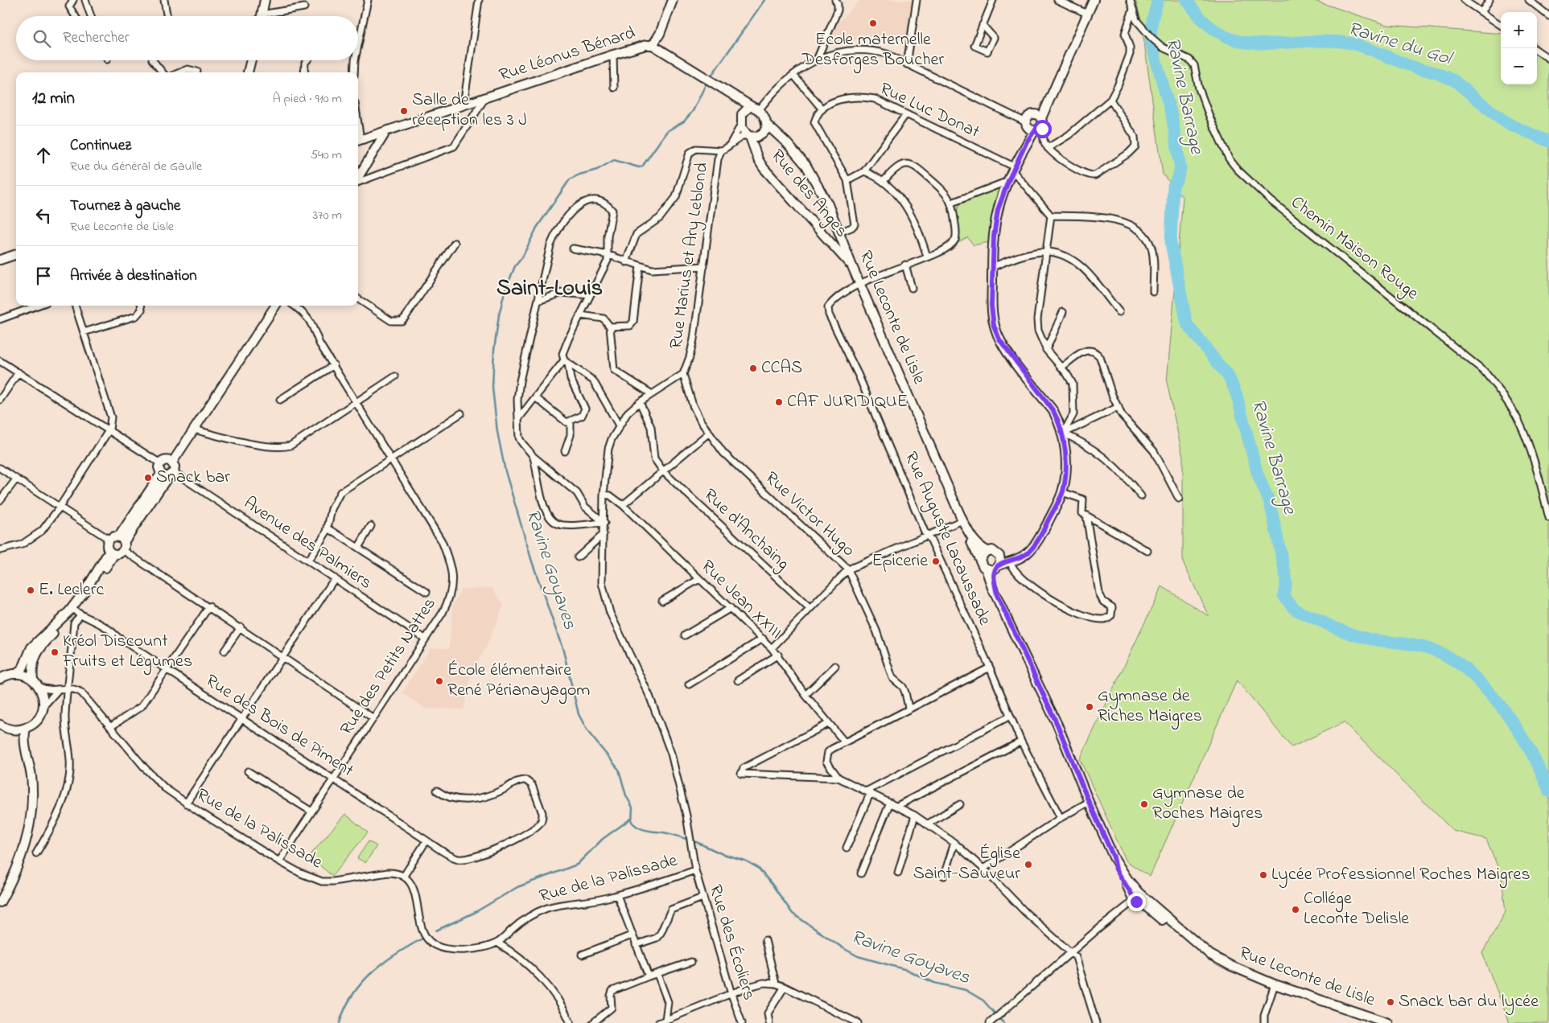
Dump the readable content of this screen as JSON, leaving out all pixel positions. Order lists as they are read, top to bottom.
{
  "streets": {
    "main road": ["Rue Léonus Bénard", "Rue des Anges", "Rue Leconte de Lisle"],
    "street": [
      "Rue Luc Donat",
      "Chemin Maison Rouge",
      "Rue Marius et Ary Leblond",
      "Rue Victor Hugo",
      "Rue d'Anchaing",
      "Rue Auguste Lacaussade",
      "Avenue des Palmiers",
      "Rue Jean XXIII",
      "Rue des Petits Nattes",
      "Rue des Bois de Piment",
      "Rue de la Palissade",
      "Rue des Écoliers"
    ]
  },
  "crossings": [
    ["Rue des Anges", "Rue Marius et Ary Leblond"],
    ["Rue des Anges", "Rue Leconte de Lisle"],
    ["Rue Marius et Ary Leblond", "Rue Leconte de Lisle"],
    ["Rue Marius et Ary Leblond", "Rue Victor Hugo"],
    ["Rue Marius et Ary Leblond", "Rue d'Anchaing"],
    ["Rue Marius et Ary Leblond", "Rue Jean XXIII"],
    ["Rue Marius et Ary Leblond", "Rue des Écoliers"],
    ["Rue Leconte de Lisle", "Rue Auguste Lacaussade"],
    ["Avenue des Palmiers", "Rue des Petits Nattes"],
    ["Rue des Petits Nattes", "Rue des Bois de Piment"],
    ["Rue des Petits Nattes", "Rue de la Palissade"],
    ["Rue de la Palissade", "Rue des Écoliers"]
  ],
  "districts": ["Saint-Louis"],
  "water": ["Ravine du Gol", "Ravine Barrage", "Ravine Goyaves"],
  "places": [
    "Ecole maternelle Desforges Boucher",
    "Salle de réception les 3 J",
    "CCAS",
    "CAF JURIDIQUE",
    "Snack bar",
    "Epicerie",
    "E. Leclerc",
    "Kréol Discount Fruits et Légumes",
    "École élémentaire René Périanayagom",
    "Gymnase de Riches Maigres",
    "Gymnase de Roches Maigres",
    "Église Saint-Sauveur",
    "Lycée Professionnel Roches Maigres",
    "Collége Leconte Delisle",
    "Snack bar du lycée"
  ],
  "page": {
    "map_buttons": ["+", "−"],
    "search": "Rechercher",
    "heading": ["12 min", "À pied · 910 m"],
    "list": [
      ["Continuez", "Rue du Général de Gaulle", "540 m"],
      ["Tournez à gauche", "Rue Leconte de Lisle", "370 m"],
      "Arrivée à destination"
    ]
  }
}
